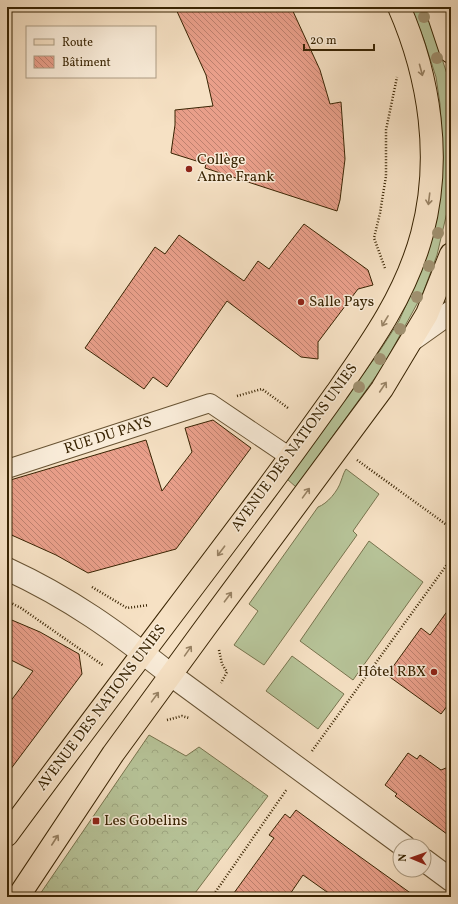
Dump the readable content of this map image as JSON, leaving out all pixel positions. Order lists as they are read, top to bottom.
{
  "streets": {
    "main road": ["AVENUE DES NATIONS UNIES"],
    "street": ["RUE DU PAYS"]
  },
  "places": {
    "other": ["Collège Anne Frank", "Salle Pays", "Hôtel RBX"],
    "transit": ["Les Gobelins"]
  },
  "legend": ["Route", "Bâtiment"],
  "scale_bar": "20 m",
  "north": "left"
}
